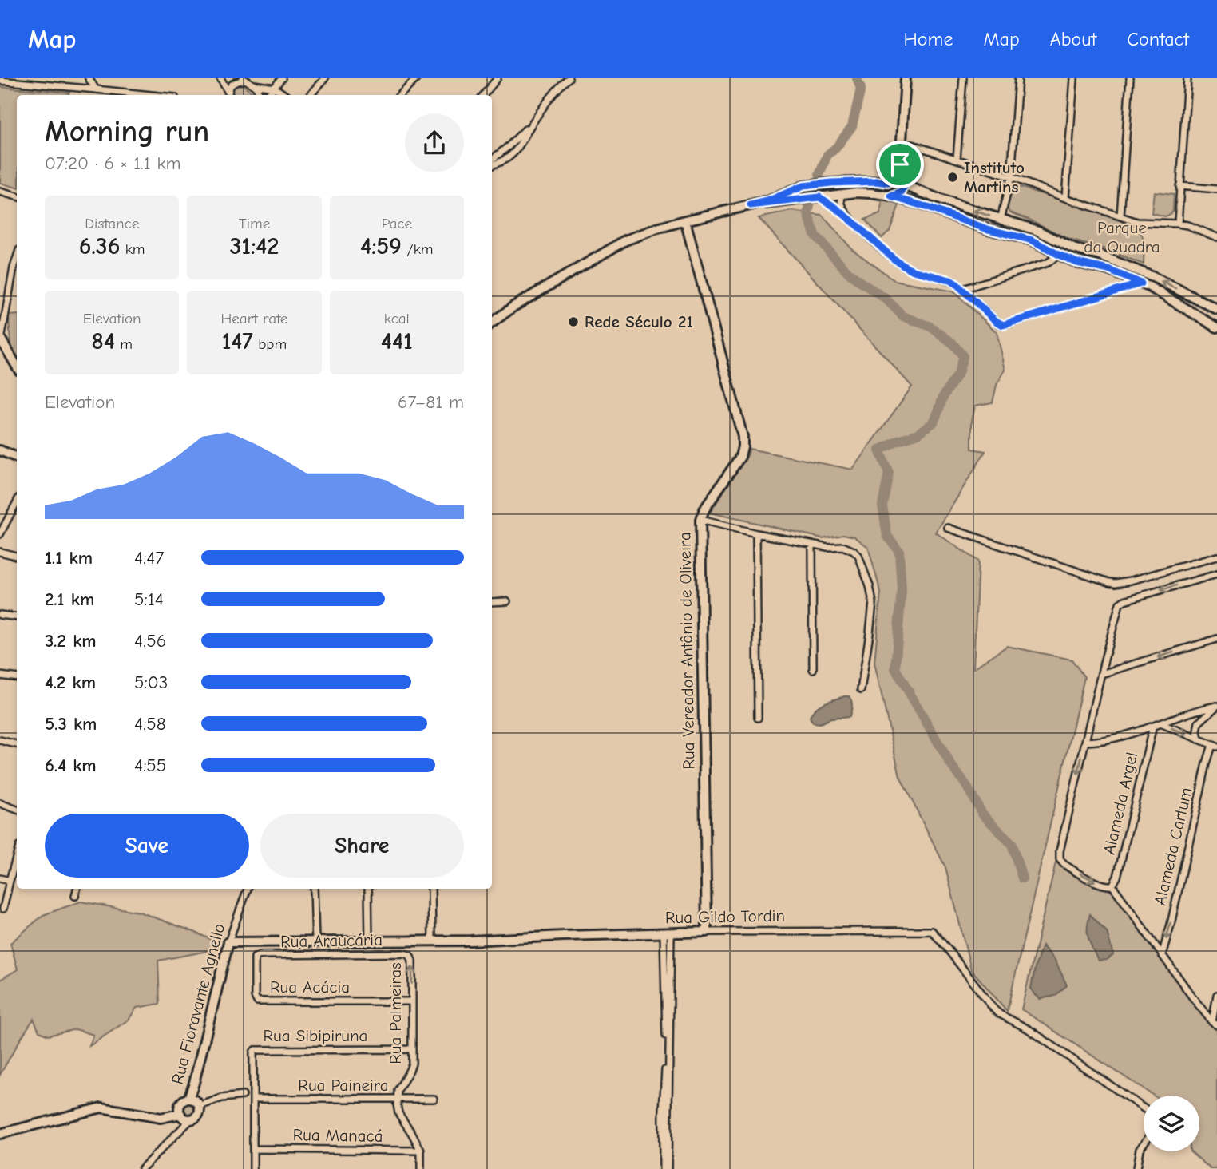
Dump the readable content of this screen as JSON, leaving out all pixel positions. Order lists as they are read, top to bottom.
{
  "streets": {
    "main road": ["Rua Vereador Antônio de Oliveira", "Rua Gildo Tordin", "Rua Fioravante Agnello"],
    "street": [
      "Alameda Argel",
      "Alameda Cartum",
      "Rua Araucária",
      "Rua Acácia",
      "Rua Palmeiras",
      "Rua Sibipiruna",
      "Rua Paineira",
      "Rua Manacá"
    ]
  },
  "crossings": [
    ["Rua Vereador Antônio de Oliveira", "Rua Gildo Tordin"],
    ["Rua Gildo Tordin", "Rua Fioravante Agnello"],
    ["Rua Araucária", "Rua Acácia"],
    ["Rua Araucária", "Rua Palmeiras"],
    ["Rua Acácia", "Rua Palmeiras"],
    ["Rua Palmeiras", "Rua Sibipiruna"],
    ["Rua Palmeiras", "Rua Paineira"],
    ["Rua Sibipiruna", "Rua Paineira"]
  ],
  "one_way": ["Alameda Cartum"],
  "parks": ["Parque da Quadra"],
  "places": ["Instituto Martins", "Rede Século 21"],
  "page": {
    "header": "Map",
    "nav": [
      "Home",
      "Map",
      "About",
      "Contact"
    ],
    "heading": ["Morning run", "07:20 · 6 × 1.1 km"],
    "stats": [
      ["Distance", "6.36 km"],
      ["Time", "31:42"],
      ["Pace", "4:59 /km"],
      ["Elevation", "84 m"],
      ["Heart rate", "147 bpm"],
      ["kcal", "441"]
    ],
    "chart": ["Elevation", "67–81 m"],
    "list": [
      {
        "name": "1.1 km",
        "note": "4:47"
      },
      {
        "name": "2.1 km",
        "note": "5:14"
      },
      {
        "name": "3.2 km",
        "note": "4:56"
      },
      {
        "name": "4.2 km",
        "note": "5:03"
      },
      {
        "name": "5.3 km",
        "note": "4:58"
      },
      {
        "name": "6.4 km",
        "note": "4:55"
      }
    ],
    "buttons": ["Save", "Share"]
  }
}
